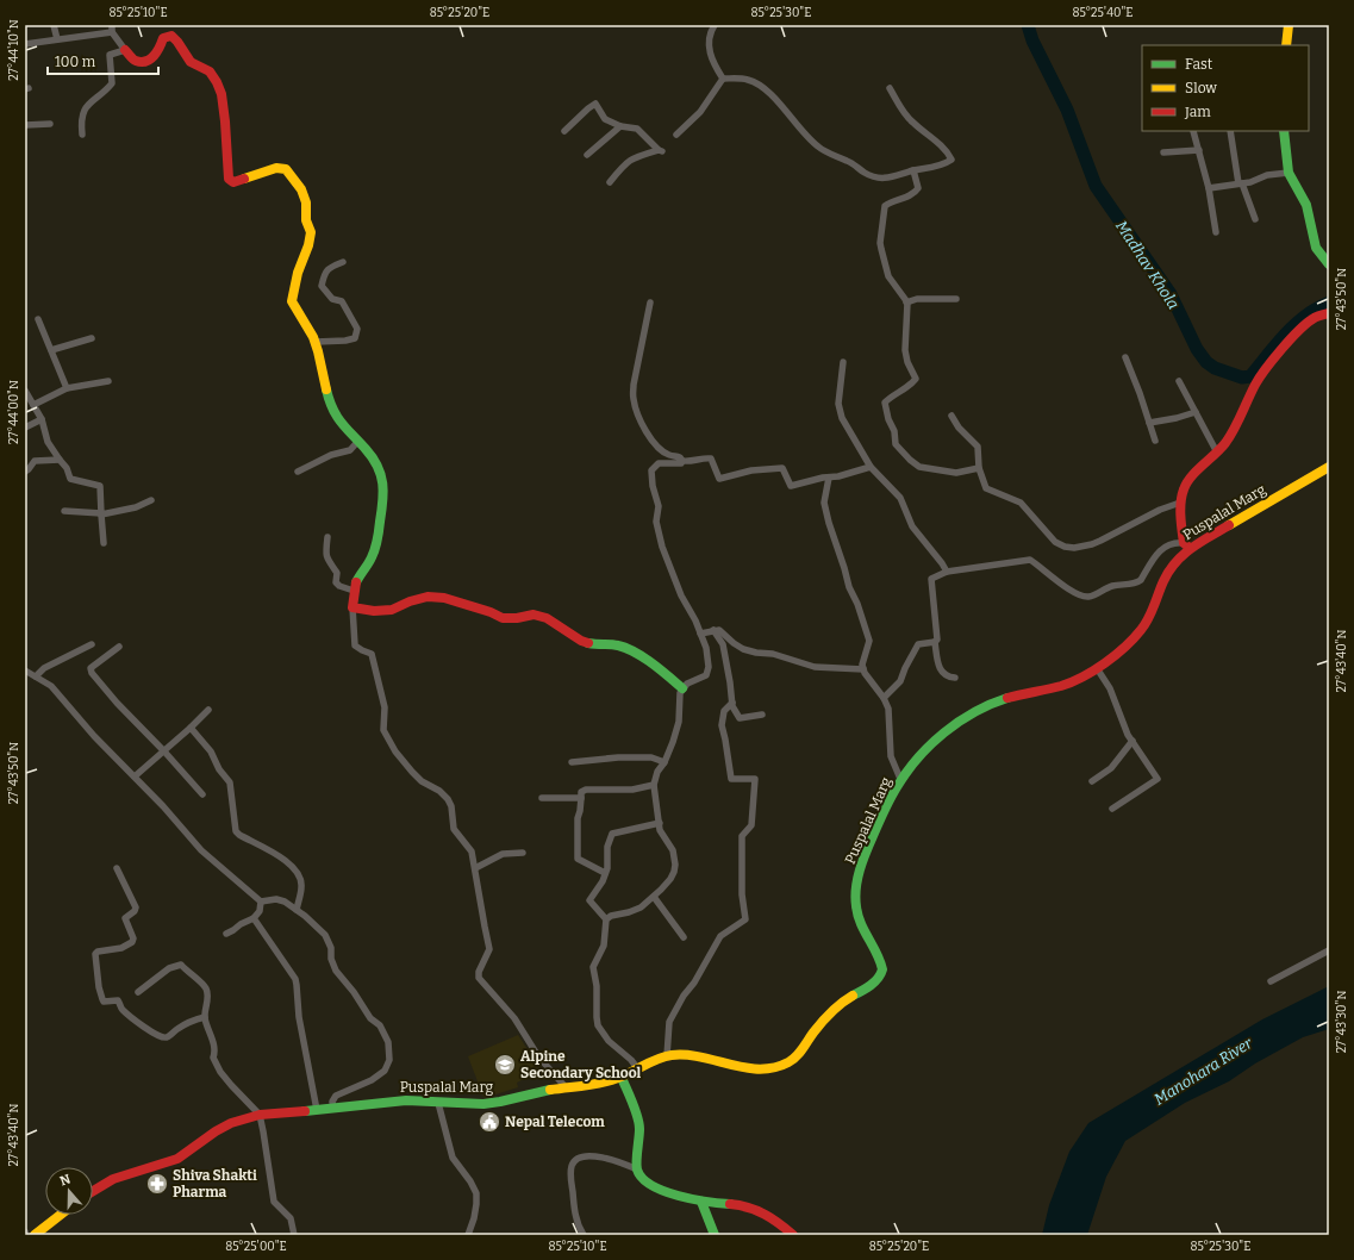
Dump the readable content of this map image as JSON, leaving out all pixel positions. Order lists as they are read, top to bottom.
{
  "streets": {
    "street": ["Puspalal Marg"]
  },
  "water": ["Madhav Khola", "Manohara River"],
  "places": {
    "school or university": ["Alpine Secondary School"],
    "public building": ["Nepal Telecom"],
    "pharmacy": ["Shiva Shakti Pharma"]
  },
  "legend": ["Fast", "Slow", "Jam"],
  "scale_bar": "100 m",
  "north": "top",
  "coordinates": [
    "85°25'10\"E",
    "85°25'20\"E",
    "85°25'30\"E",
    "85°25'40\"E",
    "27°44'10\"N",
    "27°43'50\"N",
    "27°44'00\"N",
    "27°43'40\"N",
    "27°43'30\"N",
    "85°25'00\"E"
  ]
}
